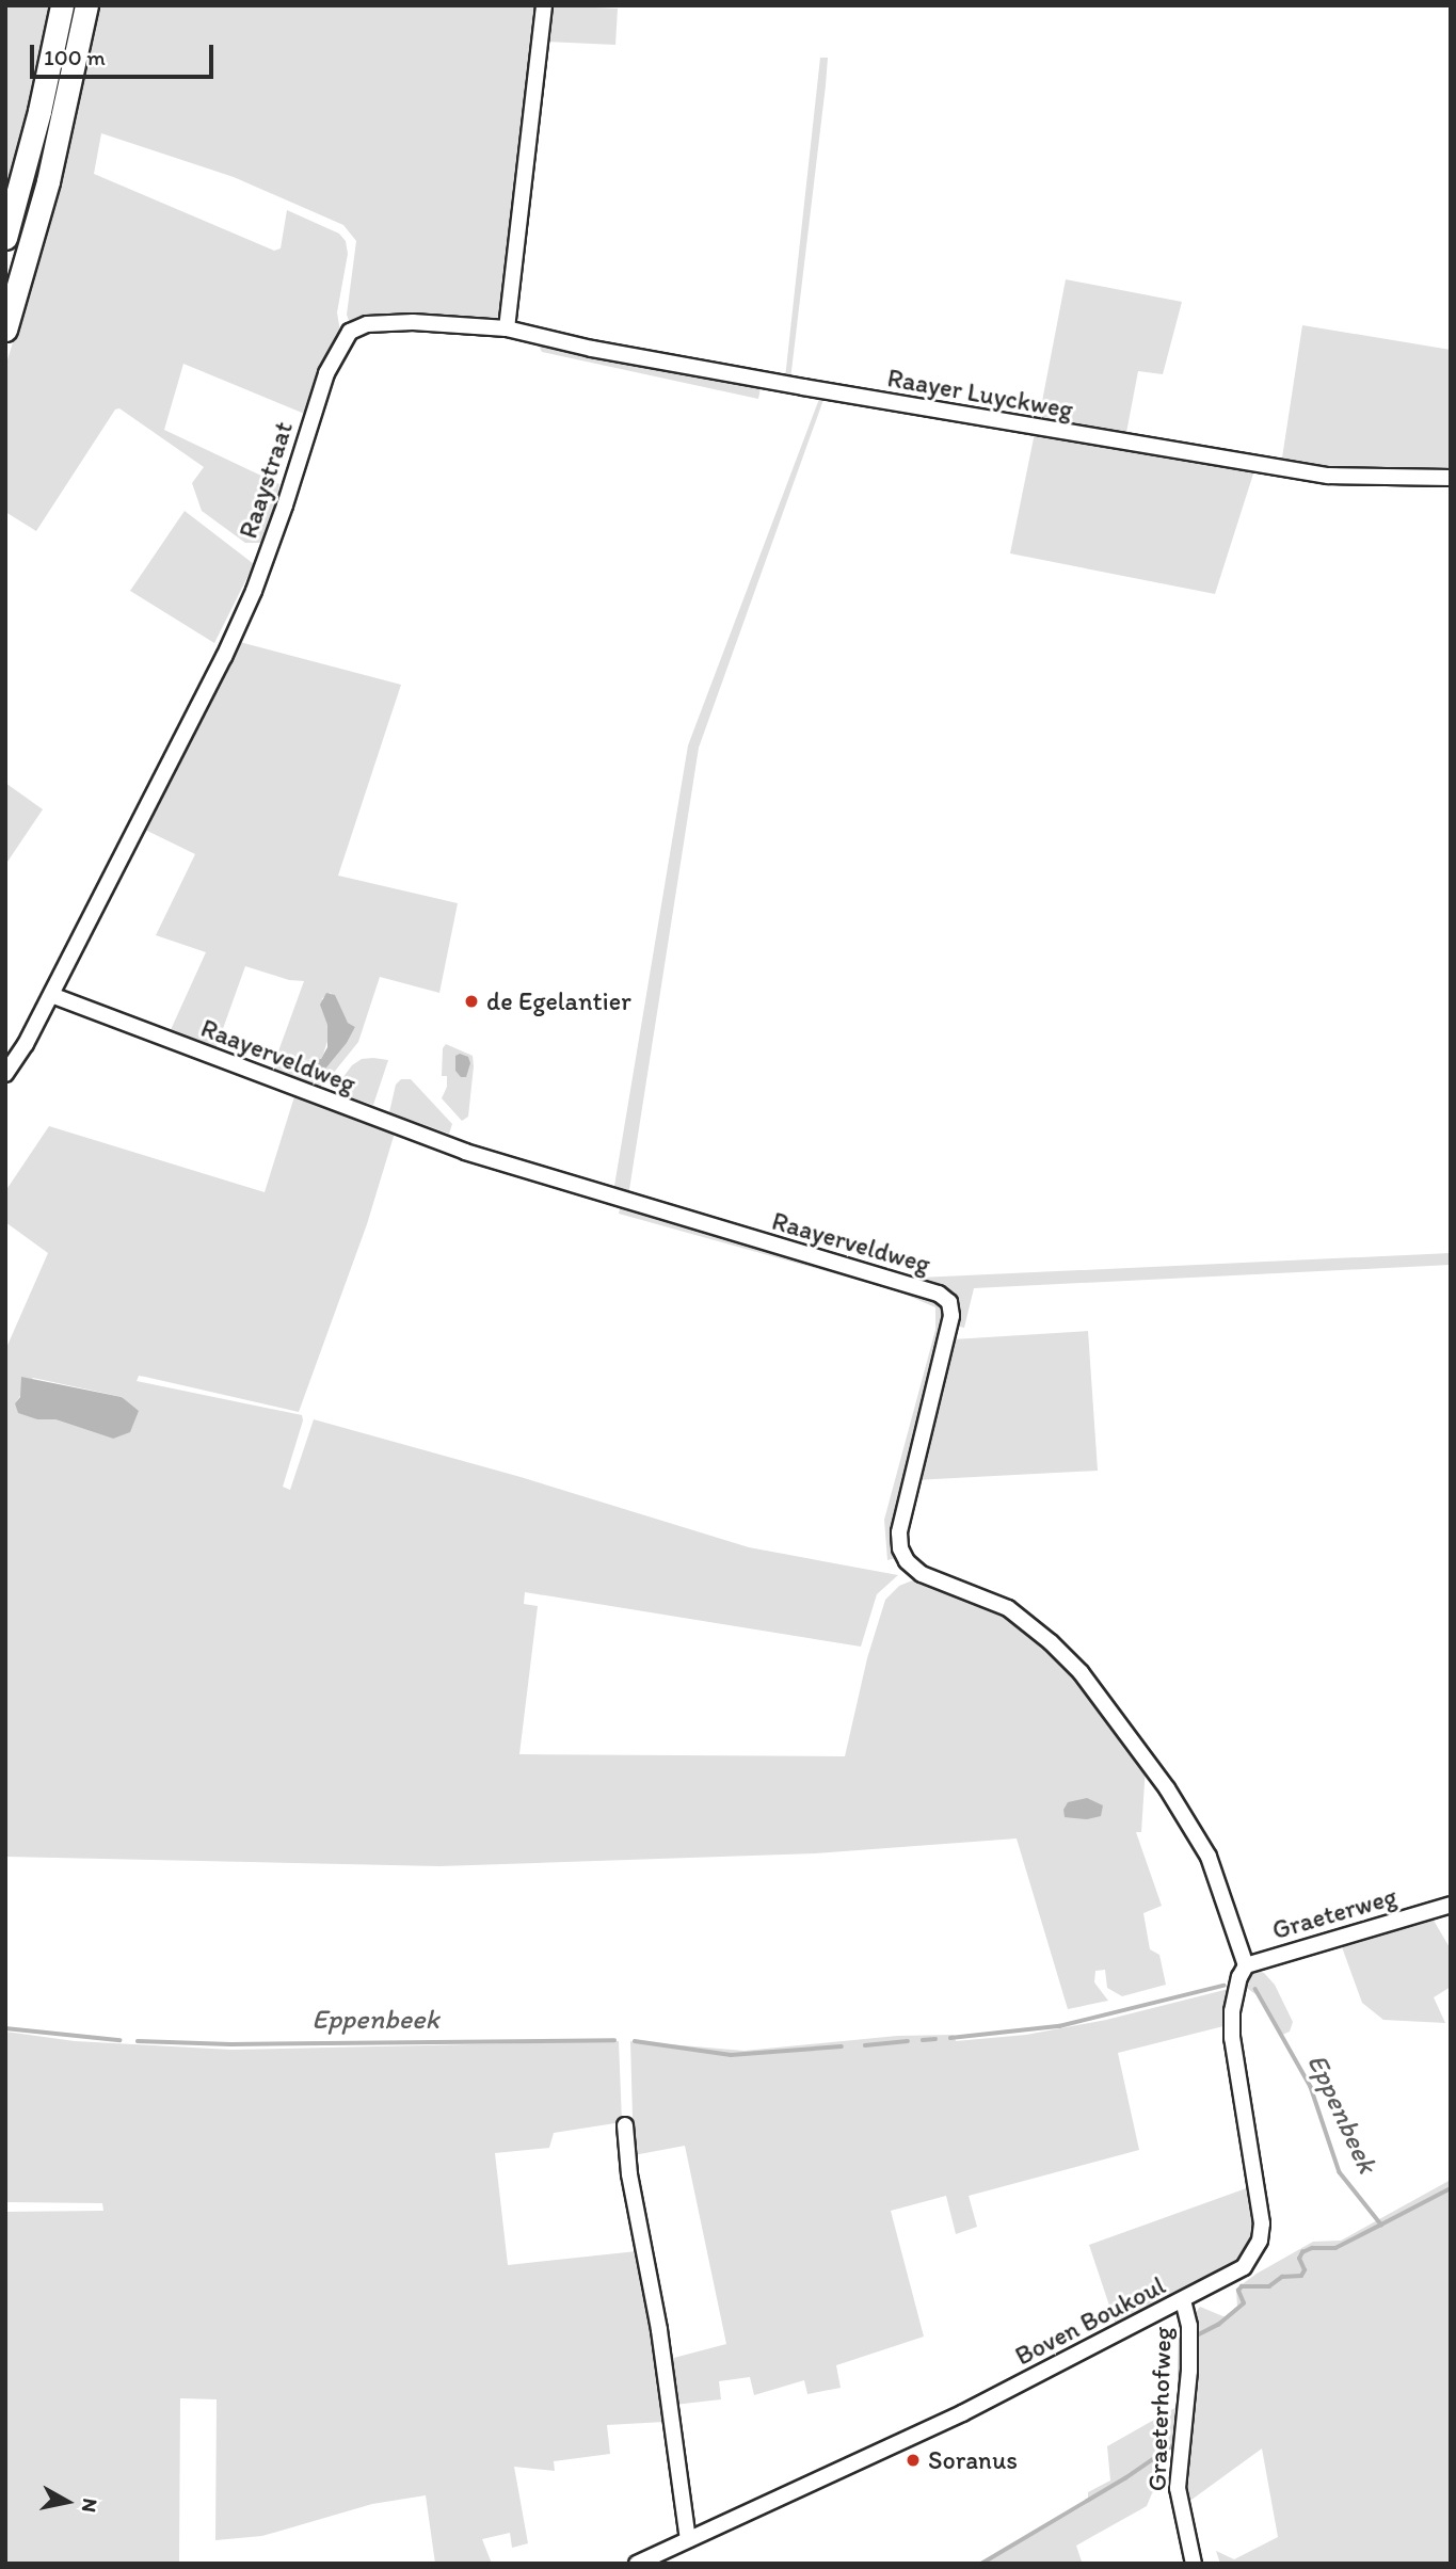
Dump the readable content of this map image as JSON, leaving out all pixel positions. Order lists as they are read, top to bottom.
{
  "streets": {
    "street": [
      "Raayer Luyckweg",
      "Raaystraat",
      "Raayerveldweg",
      "Graeterweg",
      "Boven Boukoul",
      "Graeterhofweg"
    ]
  },
  "crossings": [
    ["Raayer Luyckweg", "Raaystraat"],
    ["Raaystraat", "Raayerveldweg"],
    ["Raayerveldweg", "Graeterweg"],
    ["Raayerveldweg", "Boven Boukoul"],
    ["Graeterweg", "Boven Boukoul"],
    ["Boven Boukoul", "Graeterhofweg"]
  ],
  "water": ["Eppenbeek"],
  "places": ["de Egelantier", "Soranus"],
  "scale_bar": "100 m",
  "north": "right"
}
